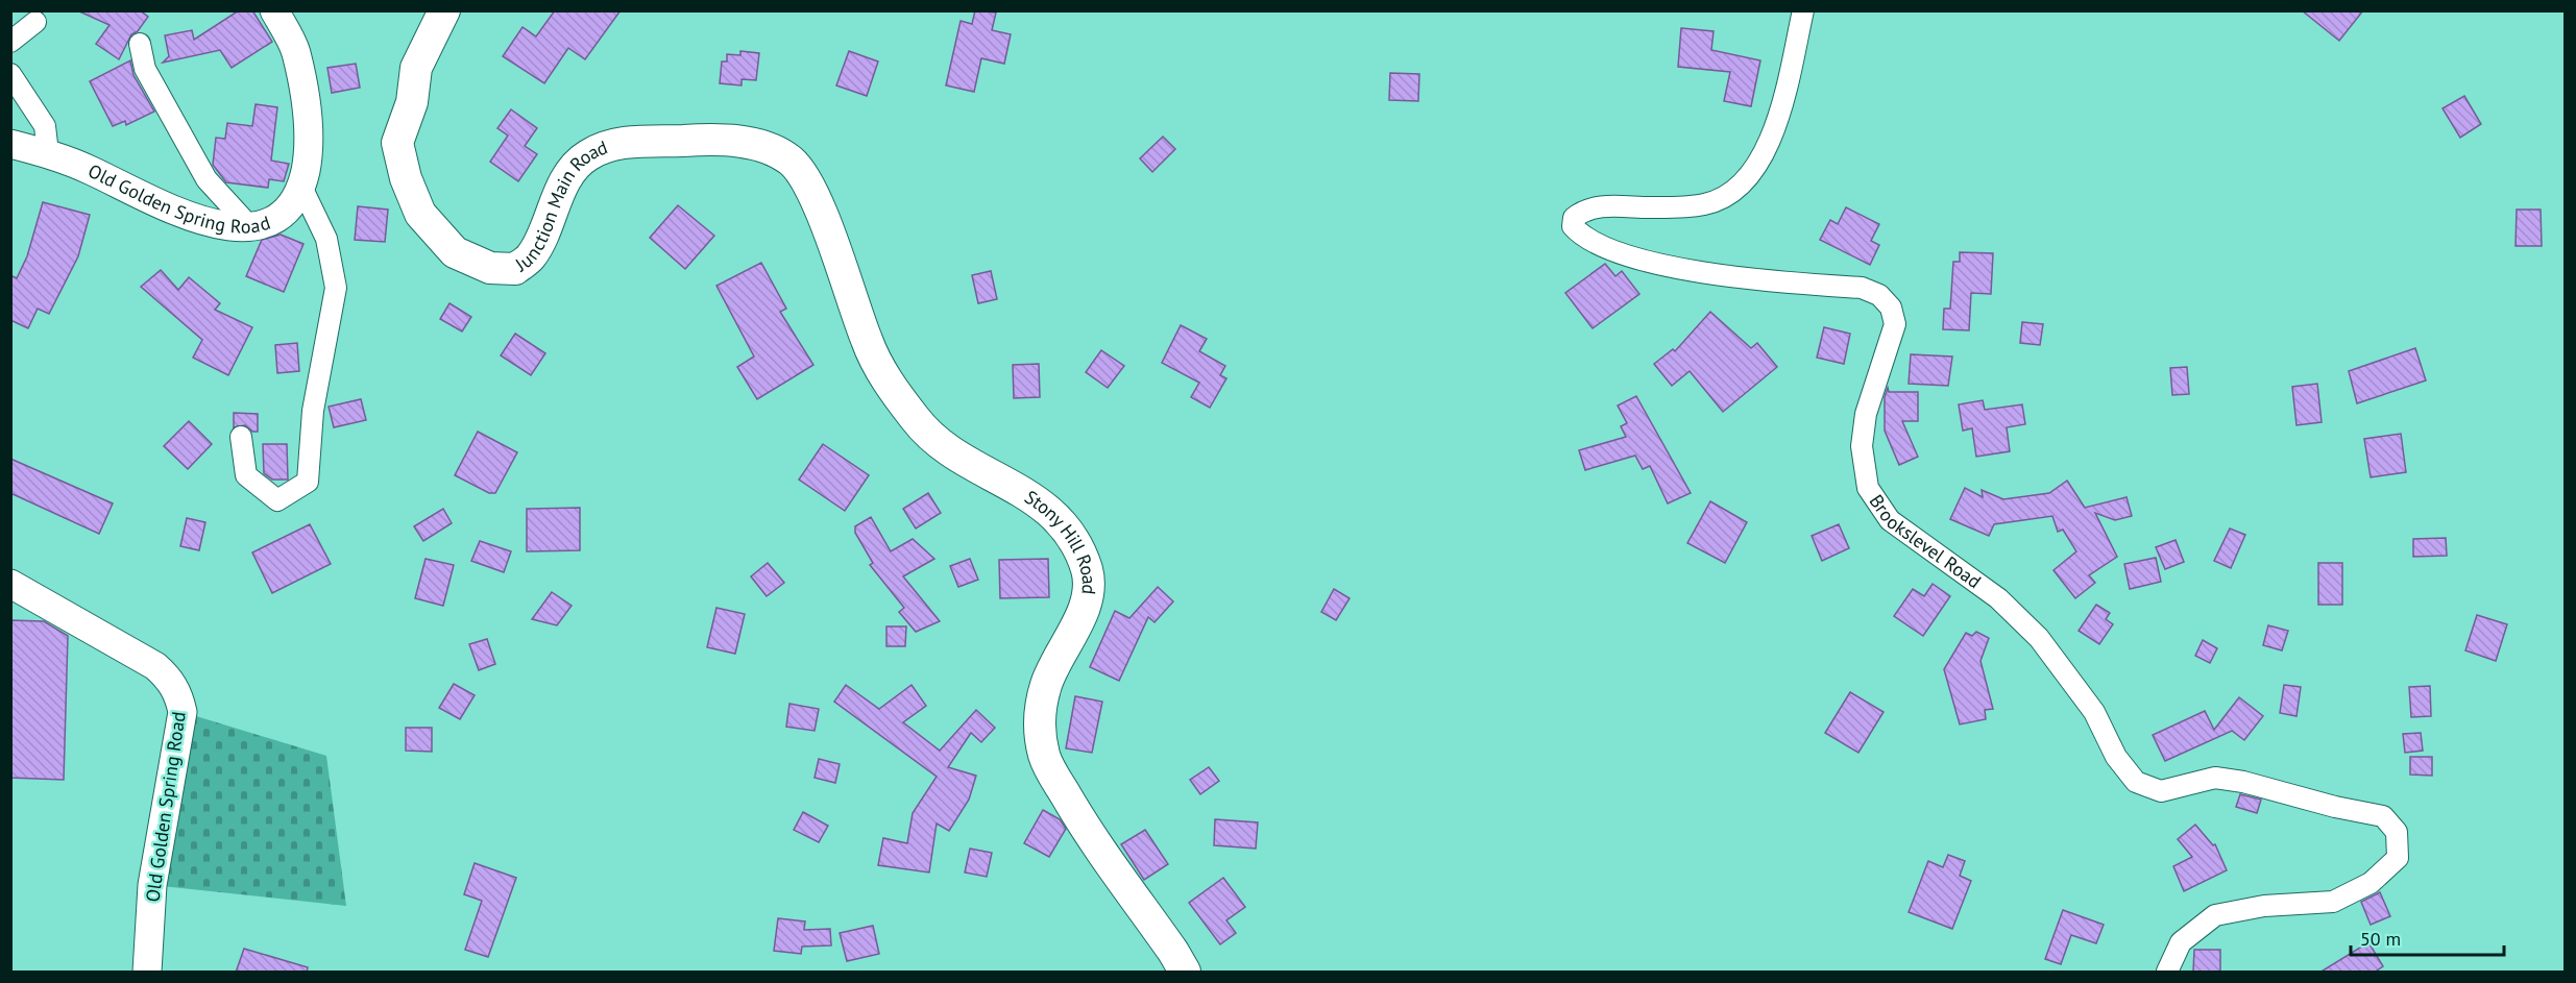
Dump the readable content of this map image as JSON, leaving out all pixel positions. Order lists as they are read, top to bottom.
{
  "streets": {
    "main road": ["Old Golden Spring Road", "Junction Main Road", "Stony Hill Road"],
    "street": ["Brookslevel Road"]
  },
  "crossings": [
    ["Junction Main Road", "Stony Hill Road"]
  ],
  "scale_bar": "50 m"
}
